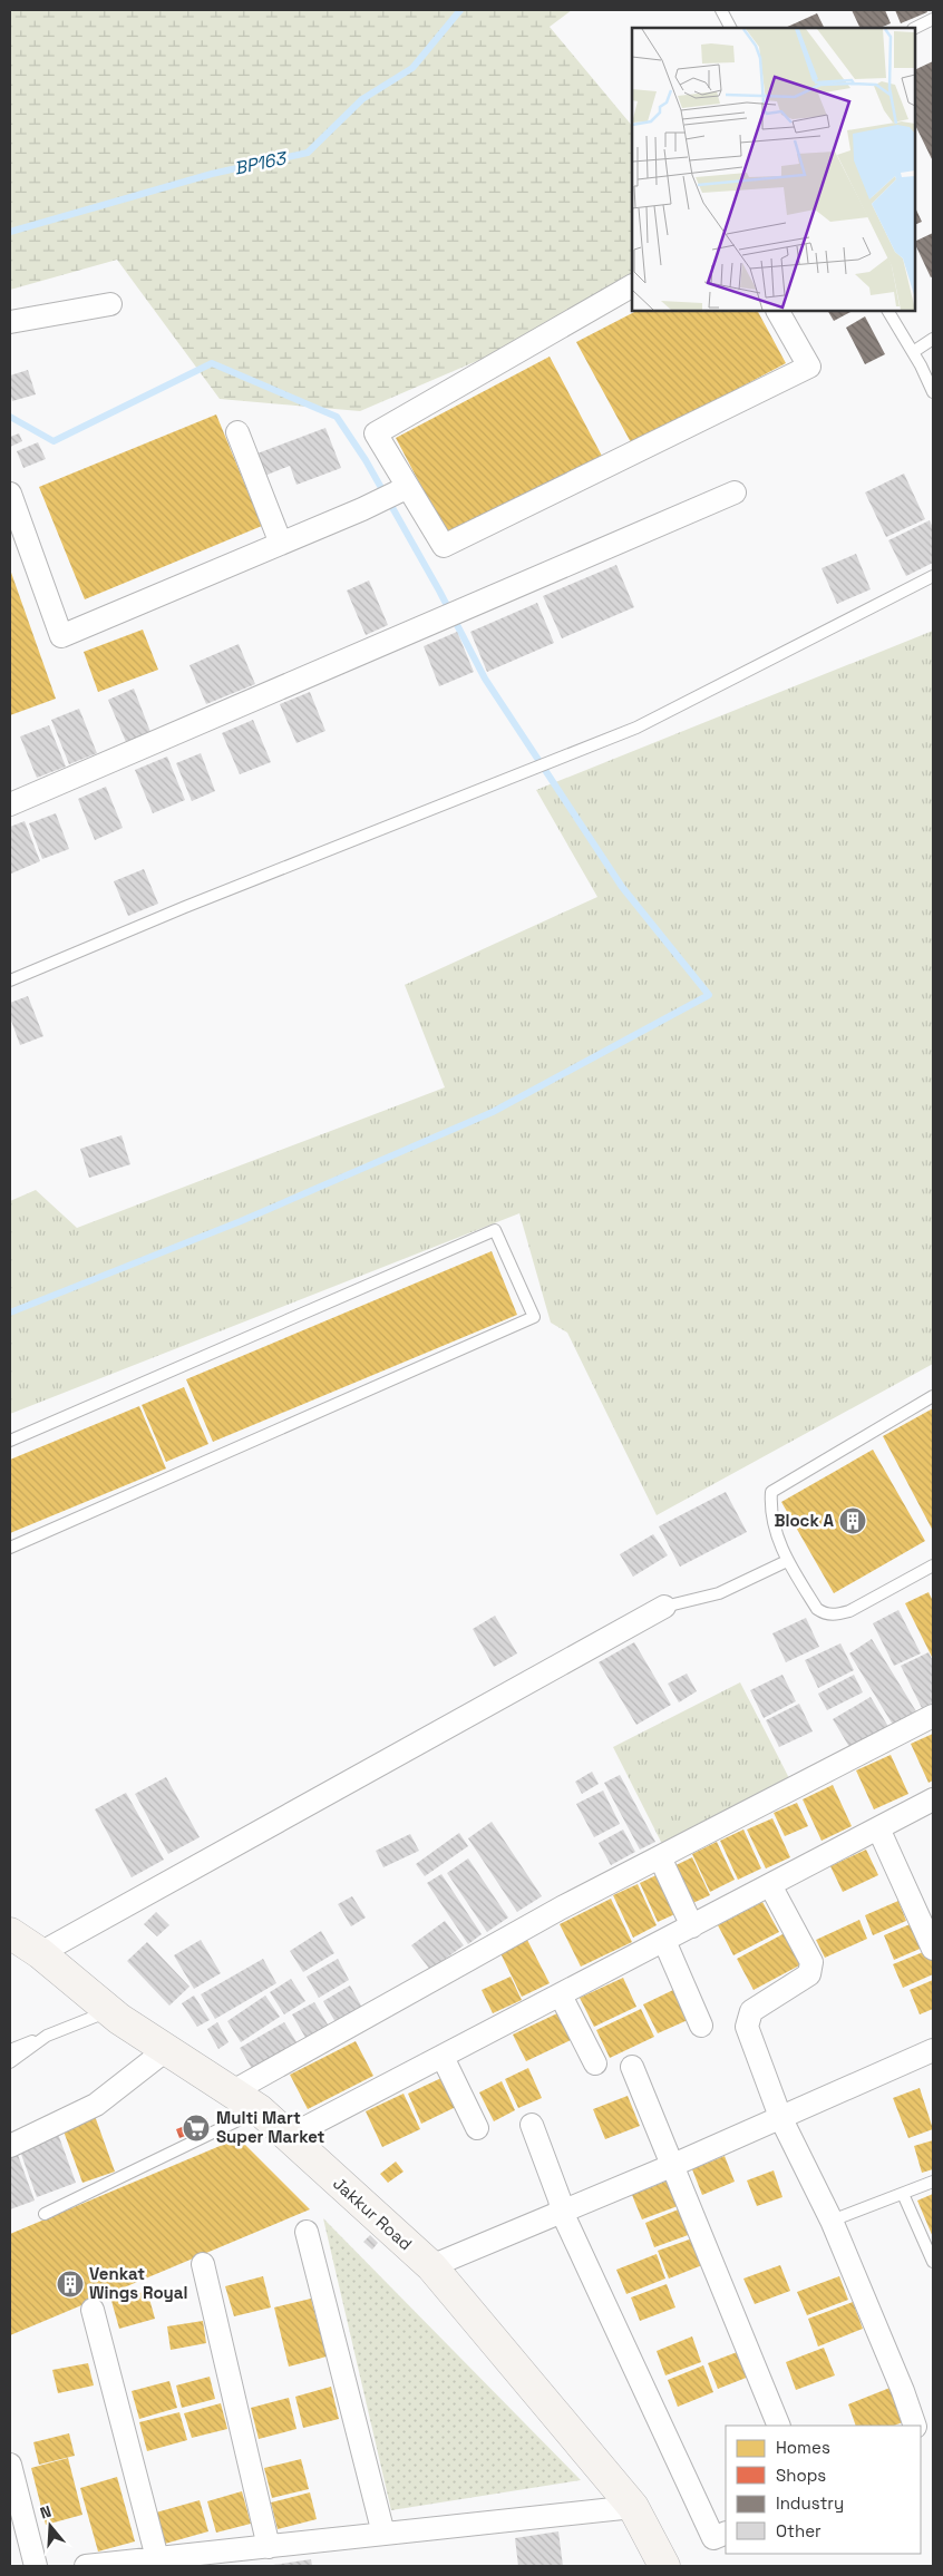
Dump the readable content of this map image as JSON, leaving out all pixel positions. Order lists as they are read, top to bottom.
{
  "streets": {
    "street": ["Jakkur Road"]
  },
  "water": ["BP163"],
  "places": {
    "building": ["Block A", "Venkat Wings Royal"],
    "supermarket": ["Multi Mart Super Market"]
  },
  "legend": [
    "Homes",
    "Shops",
    "Industry",
    "Other"
  ],
  "north": "top"
}
